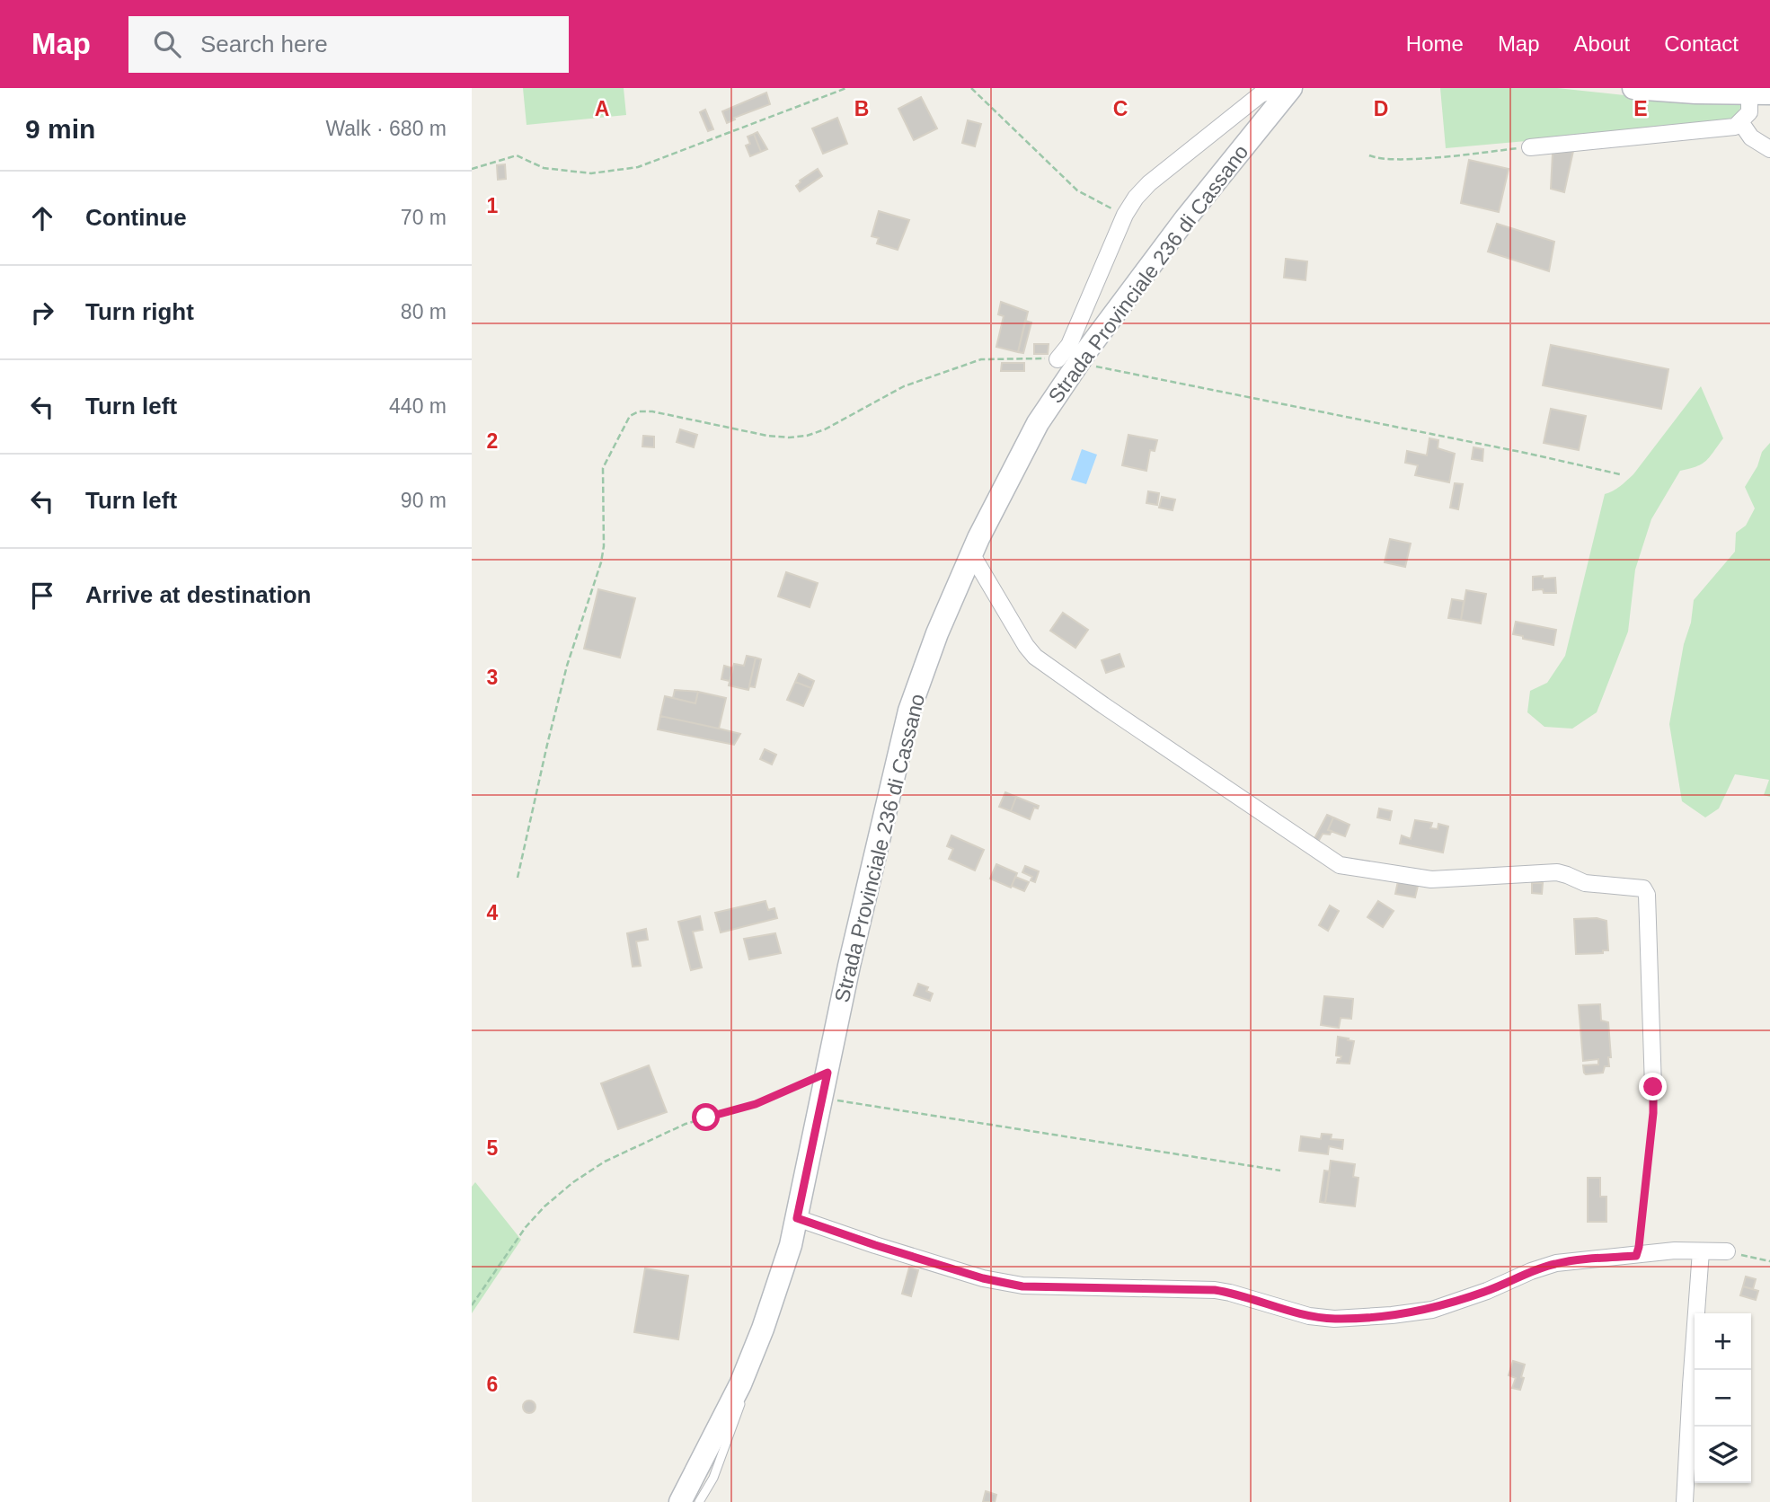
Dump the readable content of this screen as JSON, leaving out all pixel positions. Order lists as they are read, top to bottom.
{
  "streets": {
    "main road": ["Strada Provinciale 236 di Cassano"]
  },
  "page": {
    "header": "Map",
    "search": "Search here",
    "nav": [
      "Home",
      "Map",
      "About",
      "Contact"
    ],
    "heading": ["9 min", "Walk · 680 m"],
    "list": [
      ["Continue", "70 m"],
      ["Turn right", "80 m"],
      ["Turn left", "440 m"],
      ["Turn left", "90 m"],
      "Arrive at destination"
    ],
    "map_buttons": ["+", "−"]
  },
  "grid": {
    "columns": [
      "A",
      "B",
      "C",
      "D",
      "E"
    ],
    "rows": [
      "1",
      "2",
      "3",
      "4",
      "5",
      "6"
    ]
  }
}
